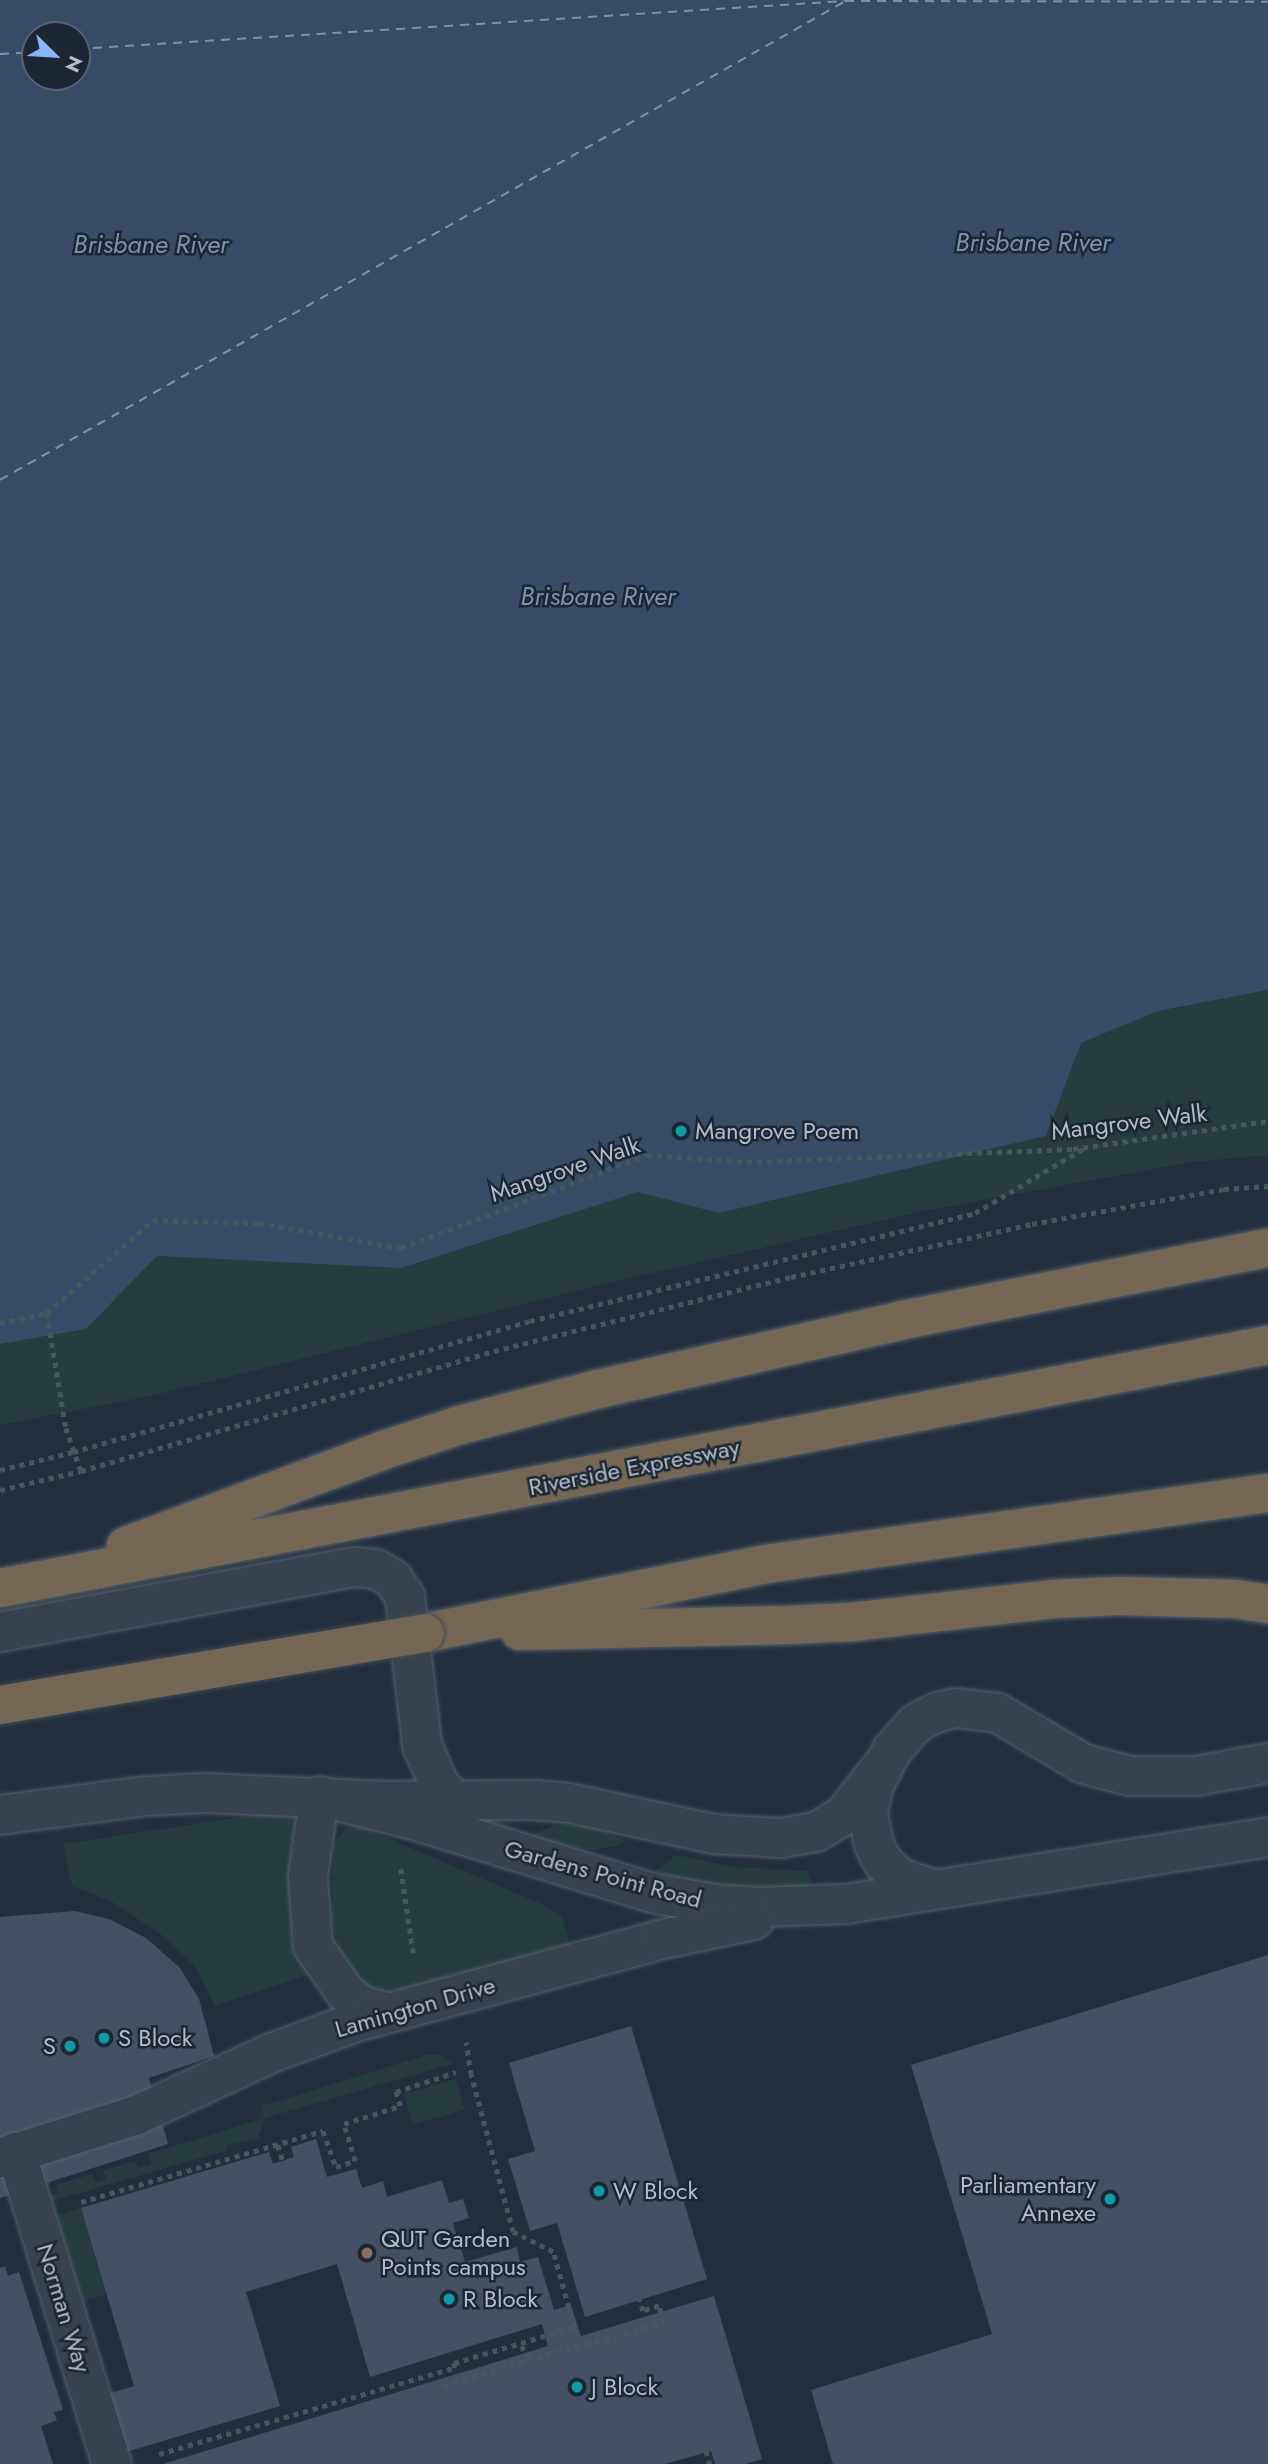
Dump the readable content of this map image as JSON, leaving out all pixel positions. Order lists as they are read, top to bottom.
{
  "streets": {
    "highway": ["Riverside Expressway"],
    "street": ["Gardens Point Road", "Lamington Drive", "Norman Way"],
    "path": ["Mangrove Walk"]
  },
  "crossings": [
    ["Gardens Point Road", "Lamington Drive"],
    ["Lamington Drive", "Norman Way"]
  ],
  "water": ["Brisbane River"],
  "places": [
    "Mangrove Poem",
    "S Block",
    "S",
    "W Block",
    "Parliamentary Annexe",
    "QUT Garden Points campus",
    "R Block",
    "J Block"
  ],
  "north": "bottom right"
}
